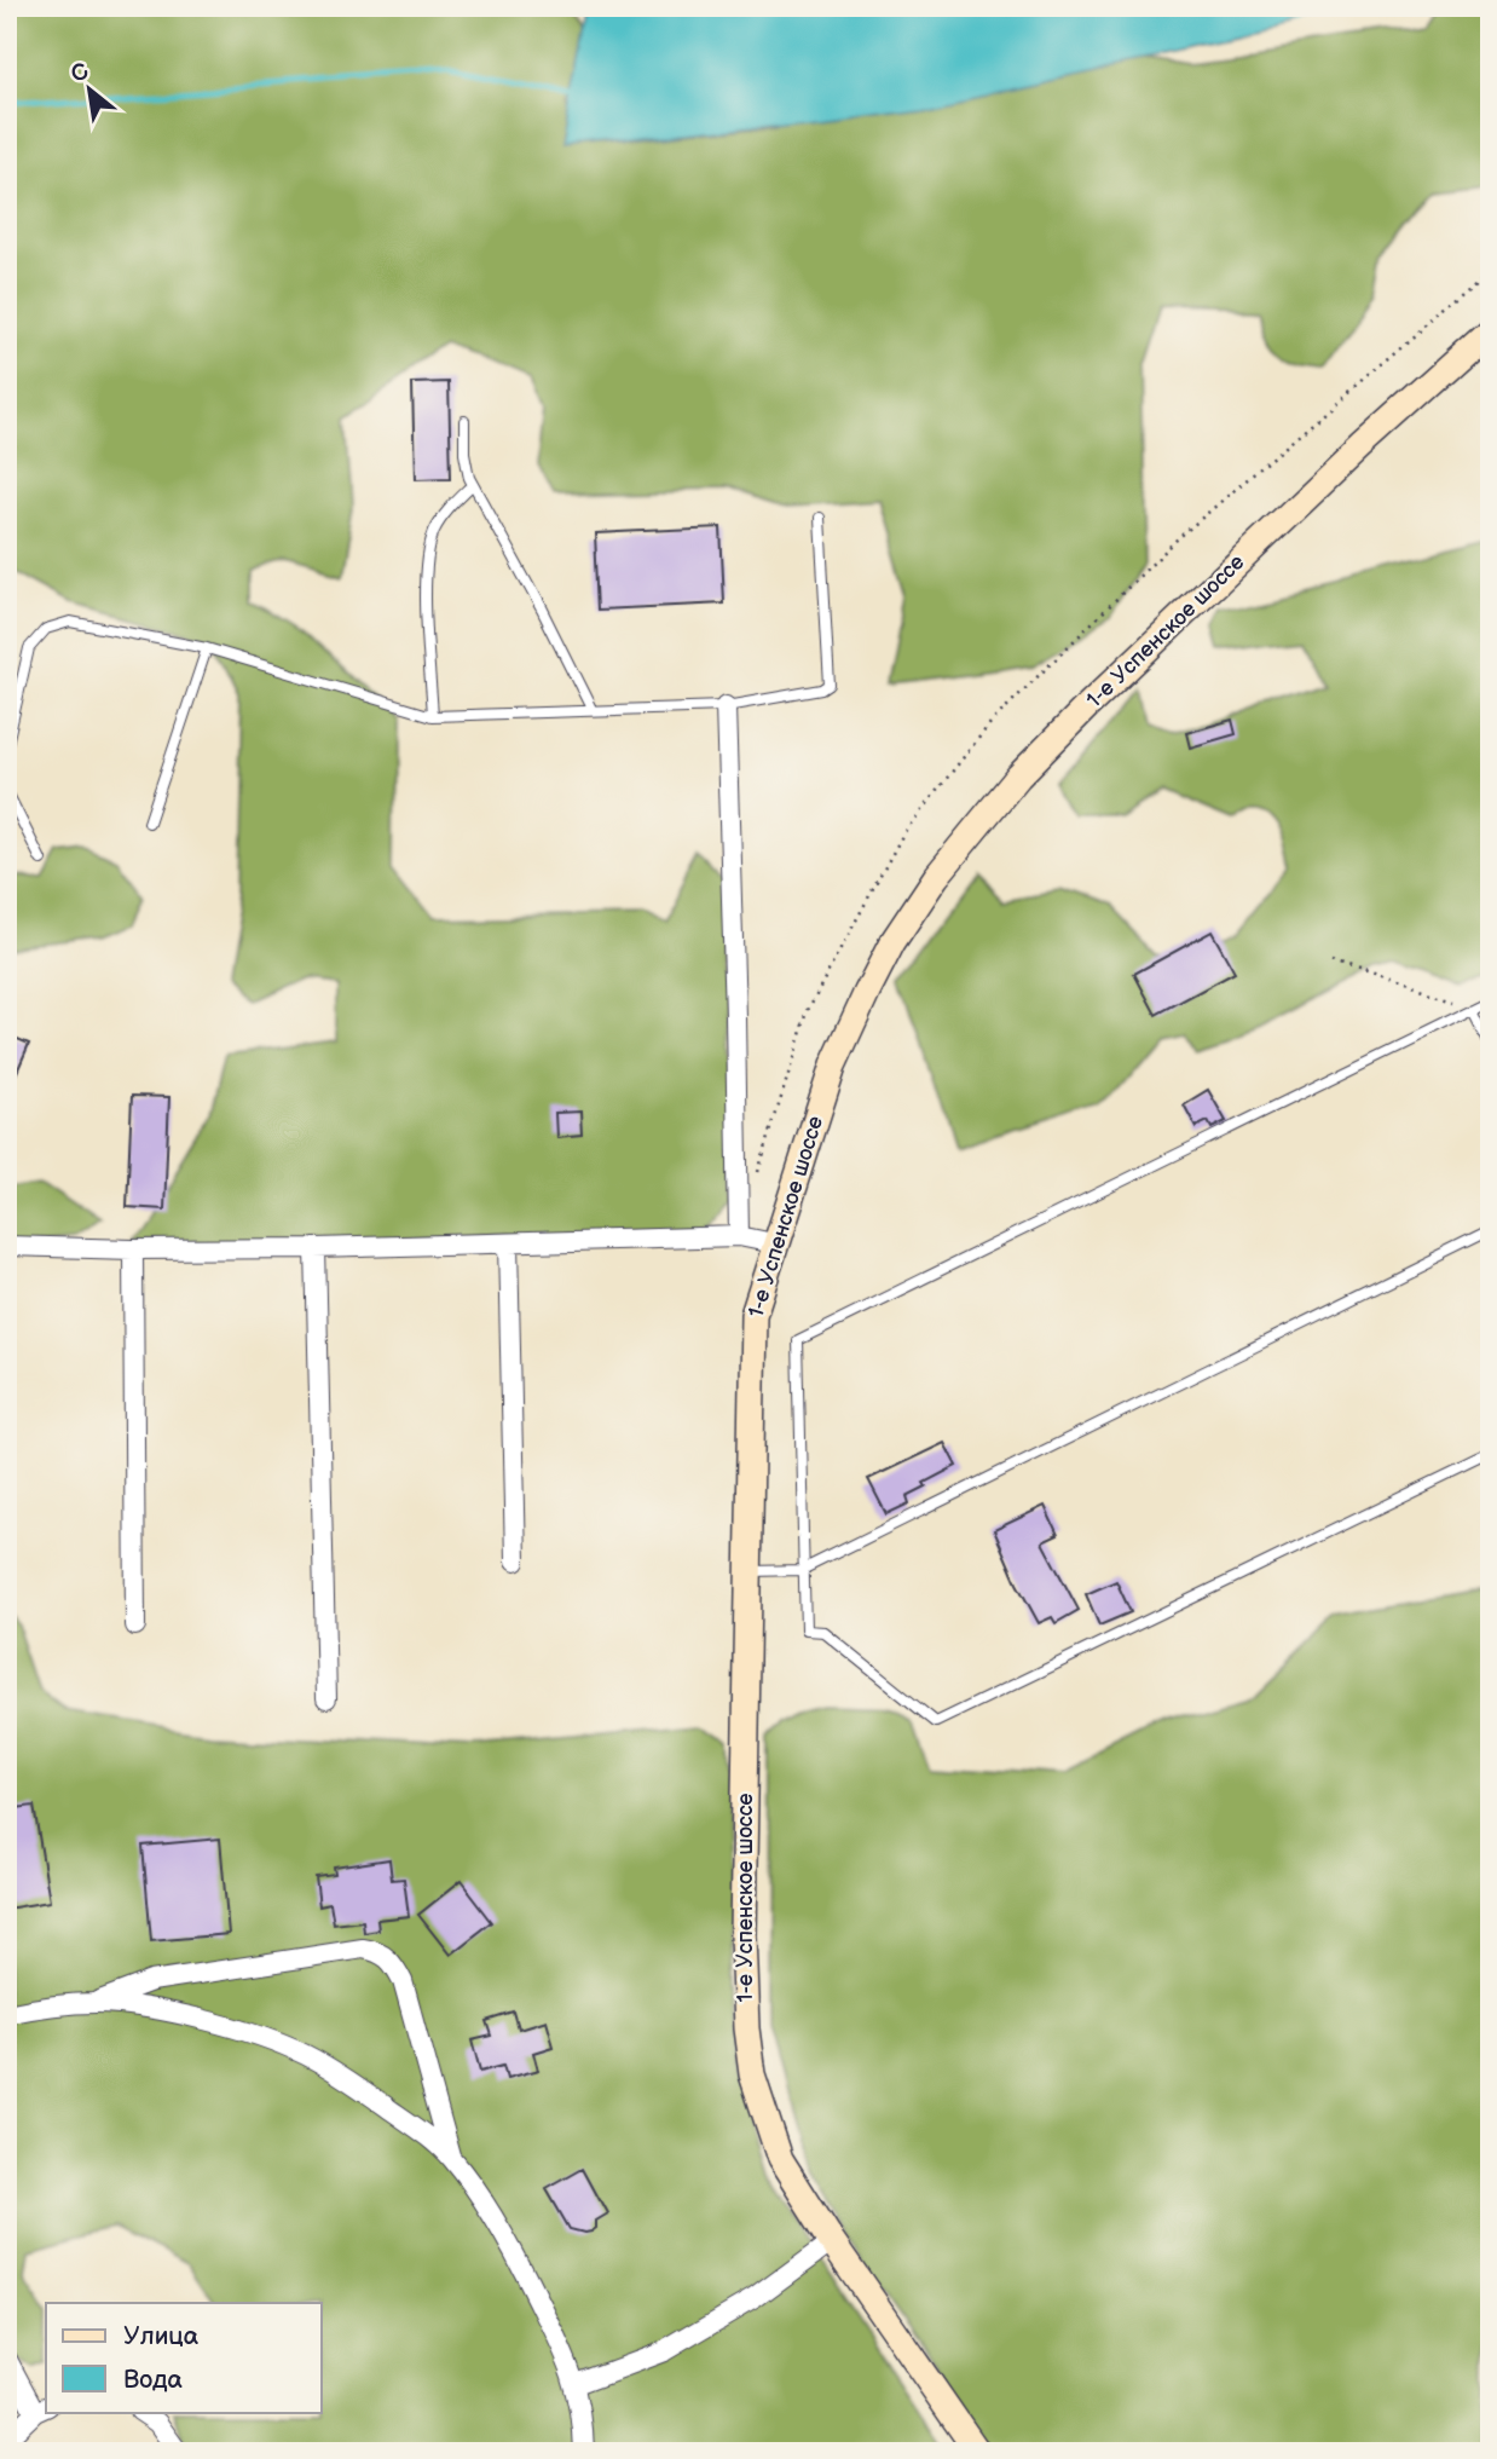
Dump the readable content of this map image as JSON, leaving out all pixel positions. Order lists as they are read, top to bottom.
{
  "streets": {
    "main road": ["1-е Успенское шоссе"]
  },
  "legend": ["Улица", "Вода"],
  "north": "top left"
}
